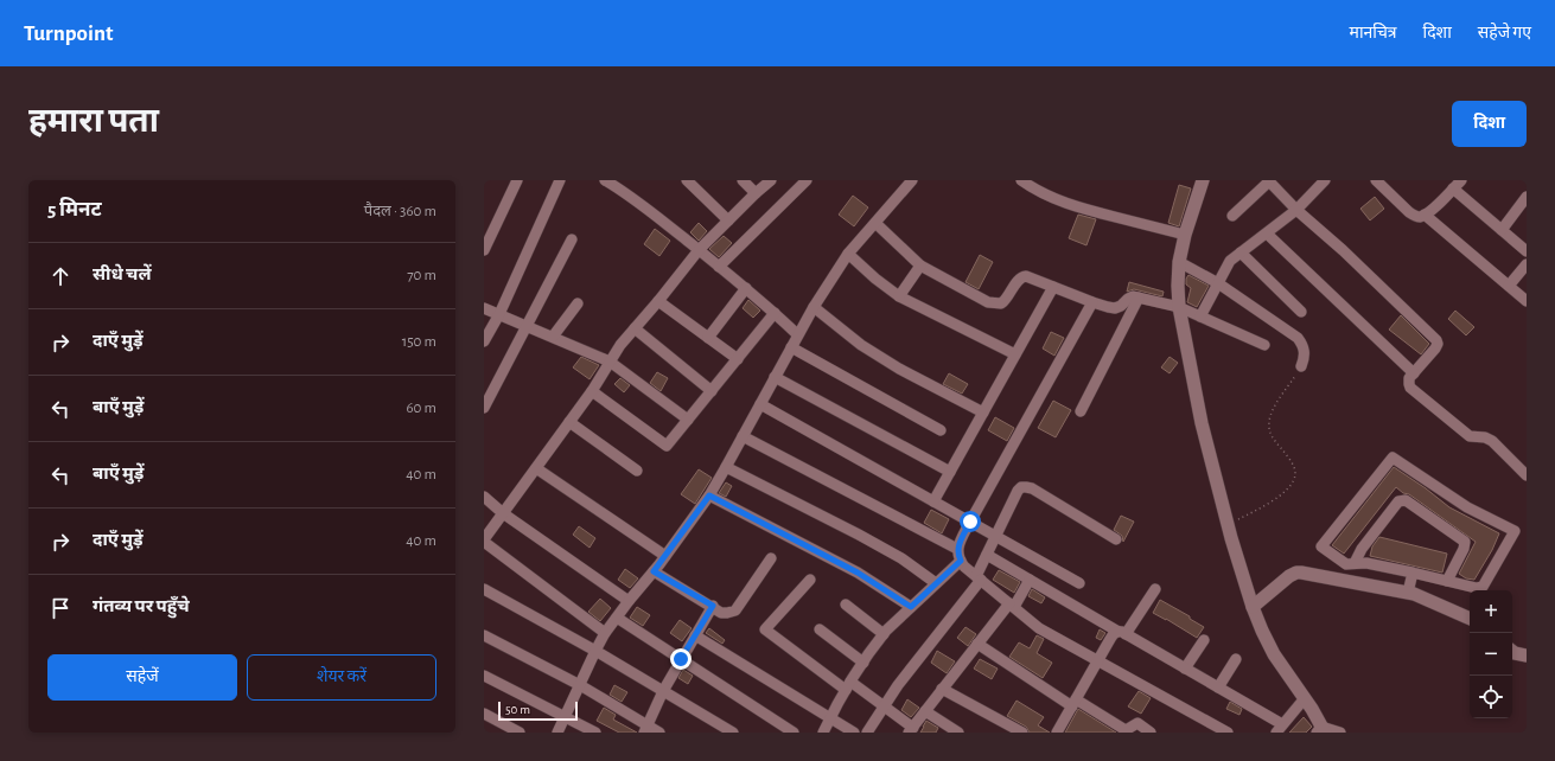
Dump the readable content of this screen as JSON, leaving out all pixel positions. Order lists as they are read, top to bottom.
{
  "scale_bar": "50 m",
  "page": {
    "header": "Turnpoint",
    "nav": ["मानचित्र", "दिशा", "सहेजे गए"],
    "buttons": [
      "दिशा",
      ["सहेजें", "शेयर करें"]
    ],
    "title": "हमारा पता",
    "heading": ["5 मिनट", "पैदल · 360 m"],
    "list": [
      ["सीधे चलें", "70 m"],
      ["दाएँ मुड़ें", "150 m"],
      ["बाएँ मुड़ें", "60 m"],
      ["बाएँ मुड़ें", "40 m"],
      ["दाएँ मुड़ें", "40 m"],
      "गंतव्य पर पहुँचे"
    ],
    "map_buttons": ["+", "−"],
    "scale": "50 m"
  }
}
